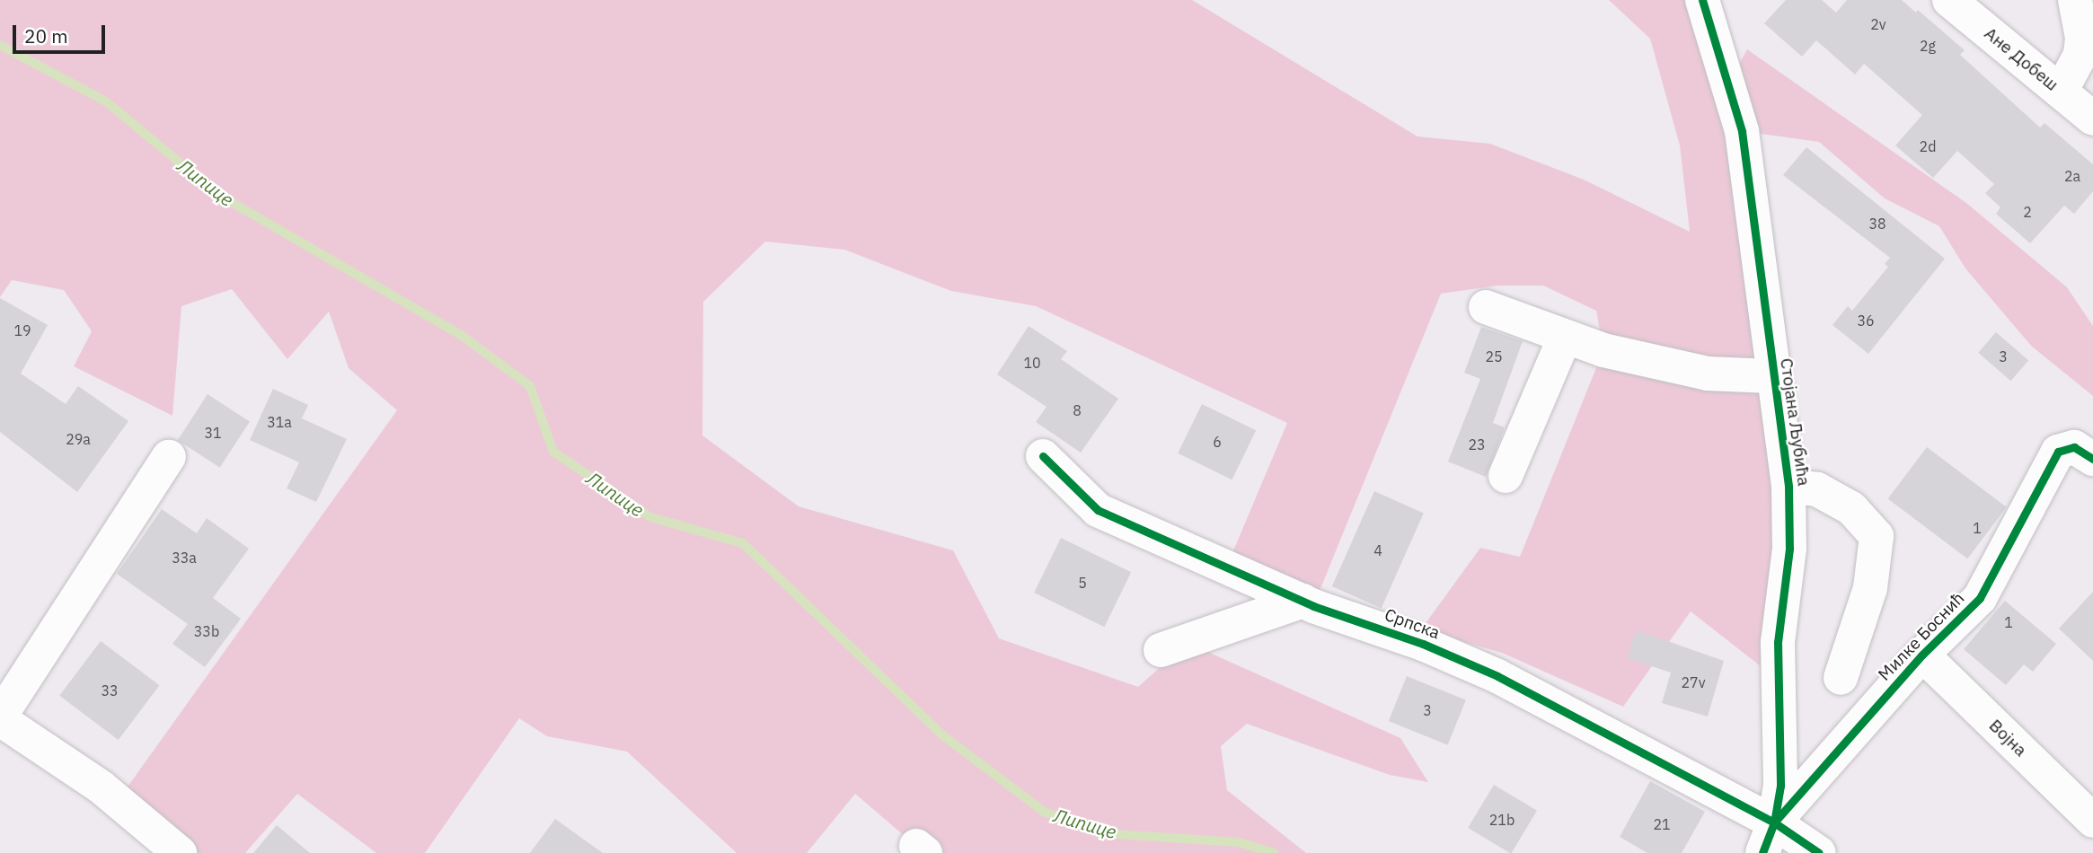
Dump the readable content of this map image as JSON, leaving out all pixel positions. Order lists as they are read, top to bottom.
{
  "streets": {
    "street": [
      "Ане Добеш",
      "Стојана Љубића",
      "Српска",
      "Милке Боснић",
      "Војна"
    ]
  },
  "crossings": [
    ["Стојана Љубића", "Српска"],
    ["Стојана Љубића", "Милке Боснић"],
    ["Српска", "Милке Боснић"],
    ["Милке Боснић", "Војна"]
  ],
  "water": ["Липице"],
  "house_numbers": [
    "2v",
    "2g",
    "2d",
    "2a",
    "2",
    "38",
    "36",
    "19",
    "25",
    "3",
    "10",
    "8",
    "31a",
    "31",
    "29a",
    "6",
    "23",
    "1",
    "4",
    "33a",
    "5",
    "1",
    "33b",
    "27v",
    "33",
    "3",
    "21b",
    "21"
  ],
  "scale_bar": "20 m"
}
